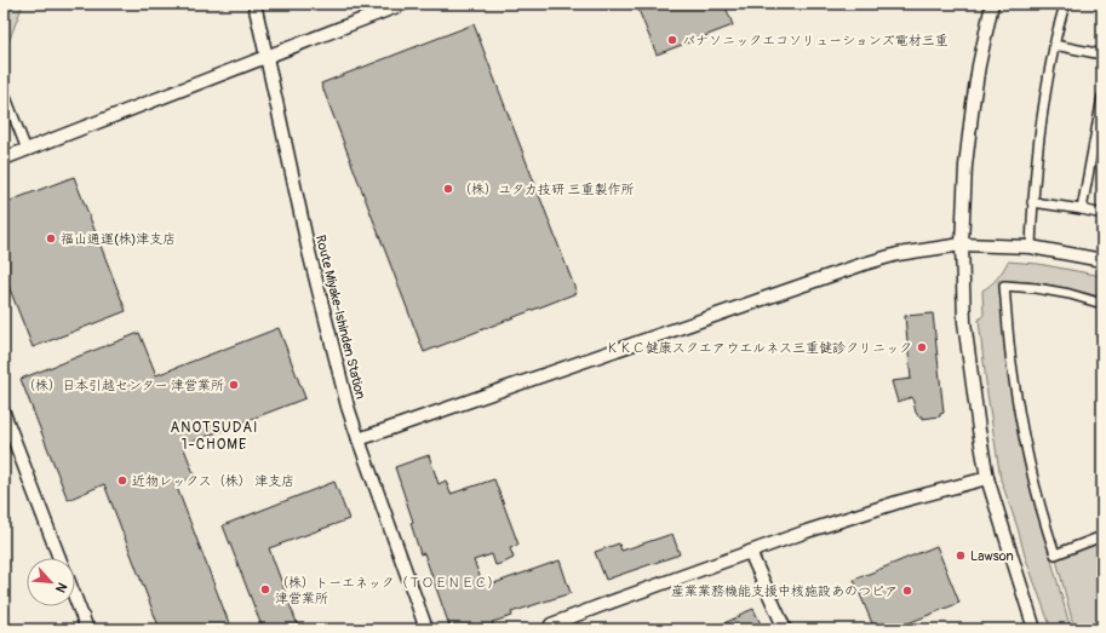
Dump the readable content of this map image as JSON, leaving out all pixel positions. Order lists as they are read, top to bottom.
{
  "streets": {
    "street": ["Route Miyake-Ishinden Station"]
  },
  "districts": ["ANOTSUDAI 1-CHOME"],
  "places": [
    "パナソニックエコソリューションズ電材三重",
    "（株）ユタカ技研 三重製作所",
    "福山通運(株)津支店",
    "ＫＫＣ健康スクエアウエルネス三重健診クリニック",
    "（株）日本引越センター 津営業所",
    "近物レックス（株） 津支店",
    "Lawson",
    "（株）トーエネック（ＴＯＥＮＥＣ） 津営業所",
    "産業業務機能支援中核施設あのつピア"
  ],
  "north": "bottom right"
}
